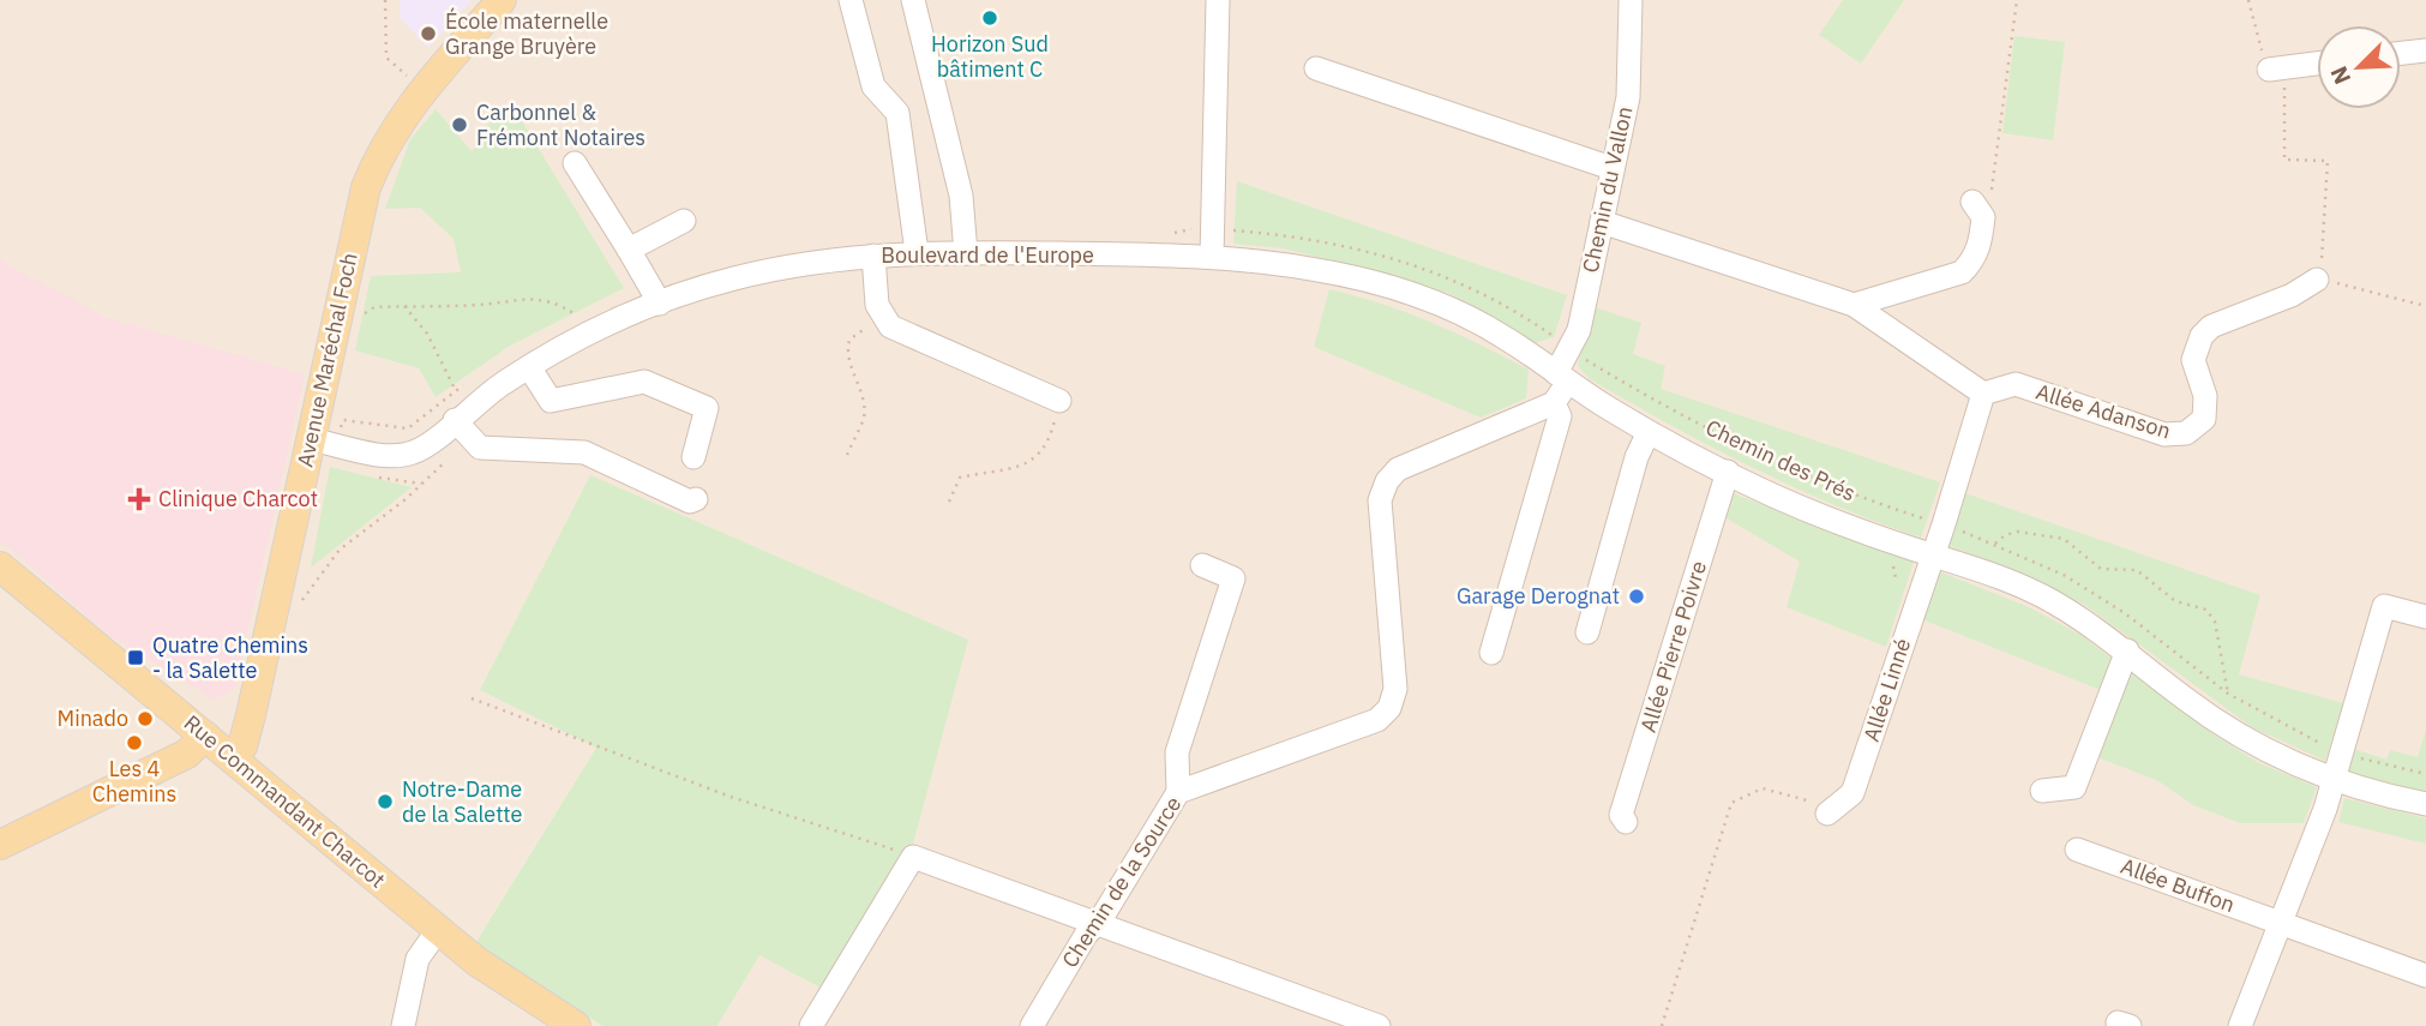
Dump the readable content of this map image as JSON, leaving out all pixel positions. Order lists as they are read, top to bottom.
{
  "streets": {
    "main road": ["Avenue Maréchal Foch", "Rue Commandant Charcot"],
    "street": [
      "Chemin du Vallon",
      "Boulevard de l'Europe",
      "Allée Adanson",
      "Chemin des Prés",
      "Allée Pierre Poivre",
      "Allée Linné",
      "Chemin de la Source",
      "Allée Buffon"
    ]
  },
  "crossings": [
    ["Chemin du Vallon", "Chemin des Prés"],
    ["Boulevard de l'Europe", "Avenue Maréchal Foch"],
    ["Boulevard de l'Europe", "Chemin des Prés"],
    ["Avenue Maréchal Foch", "Rue Commandant Charcot"],
    ["Chemin des Prés", "Allée Pierre Poivre"],
    ["Chemin des Prés", "Allée Linné"]
  ],
  "places": {
    "other": [
      "Horizon Sud bâtiment C",
      "École maternelle Grange Bruyère",
      "Carbonnel & Frémont Notaires",
      "Garage Derognat",
      "Minado",
      "Les 4 Chemins",
      "Notre-Dame de la Salette"
    ],
    "health": ["Clinique Charcot"],
    "transit": ["Quatre Chemins - la Salette"]
  },
  "north": "bottom left"
}
